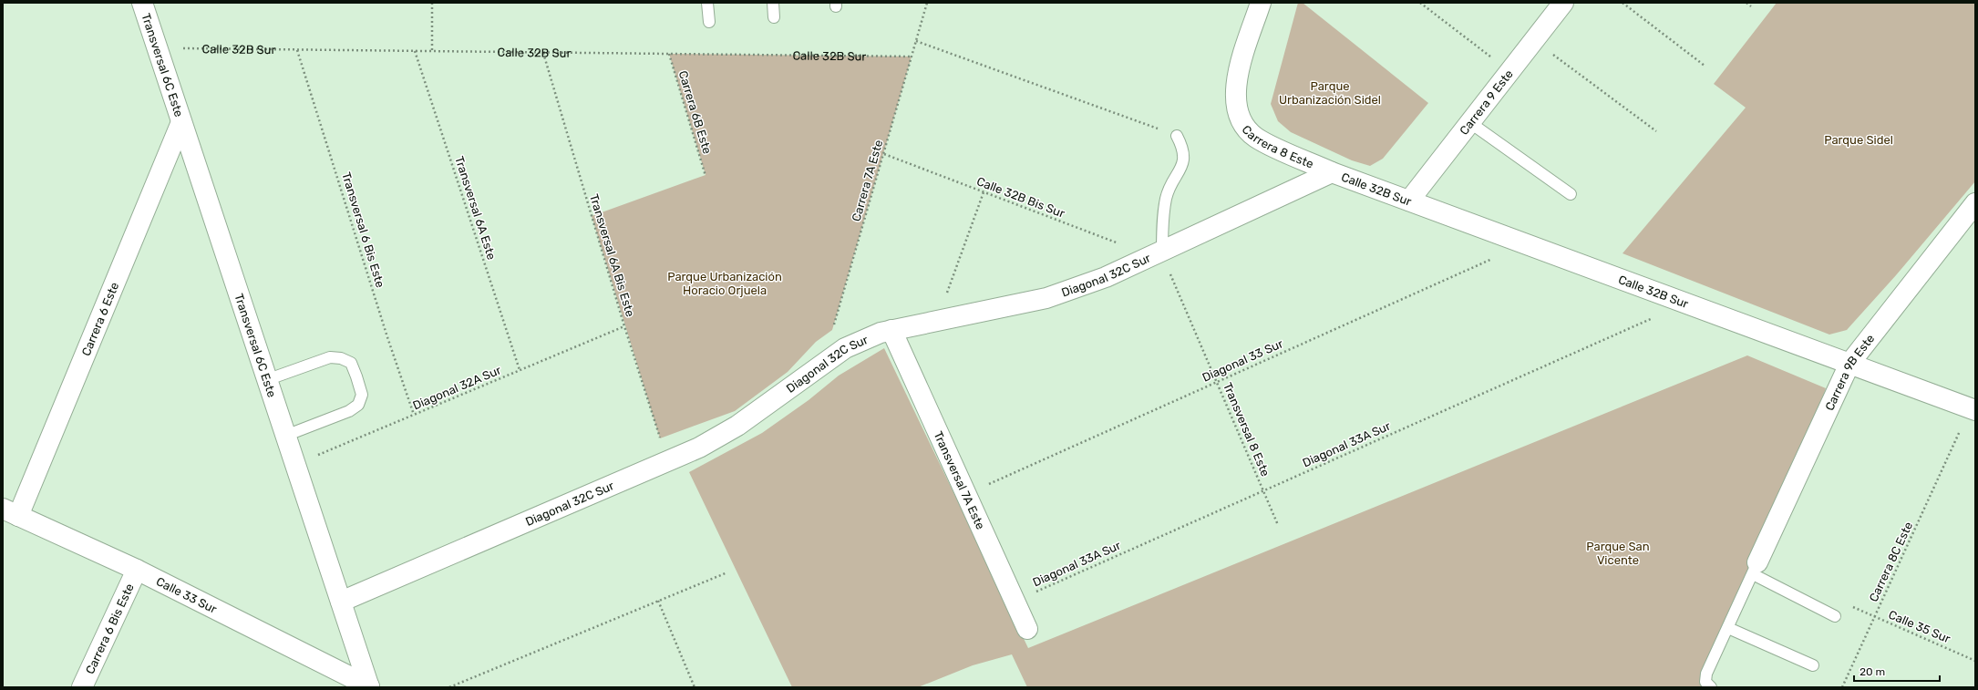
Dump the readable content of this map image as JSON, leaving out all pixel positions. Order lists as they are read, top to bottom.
{
  "streets": {
    "street": [
      "Calle 32B Sur",
      "Transversal 6C Este",
      "Carrera 9 Este",
      "Carrera 8 Este",
      "Diagonal 32C Sur",
      "Carrera 6 Este",
      "Carrera 9B Este",
      "Transversal 7A Este",
      "Calle 33 Sur",
      "Carrera 6 Bis Este"
    ],
    "path": [
      "Carrera 6B Este",
      "Carrera 7A Este",
      "Calle 32B Bis Sur",
      "Transversal 6A Este",
      "Transversal 6 Bis Este",
      "Transversal 6A Bis Este",
      "Diagonal 33 Sur",
      "Diagonal 32A Sur",
      "Transversal 8 Este",
      "Diagonal 33A Sur",
      "Carrera 8C Este",
      "Calle 35 Sur"
    ]
  },
  "crossings": [
    ["Calle 32B Sur", "Transversal 6C Este"],
    ["Calle 32B Sur", "Carrera 9 Este"],
    ["Calle 32B Sur", "Carrera 6B Este"],
    ["Calle 32B Sur", "Carrera 8 Este"],
    ["Calle 32B Sur", "Carrera 7A Este"],
    ["Calle 32B Sur", "Transversal 6A Este"],
    ["Calle 32B Sur", "Transversal 6 Bis Este"],
    ["Calle 32B Sur", "Transversal 6A Bis Este"],
    ["Calle 32B Sur", "Diagonal 32C Sur"],
    ["Calle 32B Sur", "Diagonal 33 Sur"],
    ["Calle 32B Sur", "Carrera 9B Este"],
    ["Calle 32B Sur", "Diagonal 33A Sur"],
    ["Transversal 6C Este", "Diagonal 32C Sur"],
    ["Transversal 6C Este", "Carrera 6 Este"],
    ["Transversal 6C Este", "Diagonal 32A Sur"],
    ["Transversal 6C Este", "Calle 33 Sur"],
    ["Carrera 8 Este", "Diagonal 32C Sur"],
    ["Carrera 7A Este", "Calle 32B Bis Sur"],
    ["Carrera 7A Este", "Diagonal 32C Sur"],
    ["Calle 32B Bis Sur", "Diagonal 32C Sur"],
    ["Transversal 6A Este", "Diagonal 32A Sur"],
    ["Transversal 6 Bis Este", "Diagonal 32A Sur"],
    ["Transversal 6A Bis Este", "Diagonal 32C Sur"],
    ["Transversal 6A Bis Este", "Diagonal 32A Sur"],
    ["Diagonal 32C Sur", "Transversal 7A Este"],
    ["Carrera 6 Este", "Calle 33 Sur"],
    ["Diagonal 33 Sur", "Transversal 8 Este"],
    ["Diagonal 33 Sur", "Transversal 7A Este"],
    ["Transversal 8 Este", "Diagonal 33A Sur"],
    ["Diagonal 33A Sur", "Transversal 7A Este"],
    ["Carrera 8C Este", "Calle 35 Sur"],
    ["Calle 33 Sur", "Carrera 6 Bis Este"]
  ],
  "parks": [
    "Parque Urbanización Sidel",
    "Parque Sidel",
    "Parque Urbanización Horacio Orjuela",
    "Parque San Vicente"
  ],
  "scale_bar": "20 m"
}
